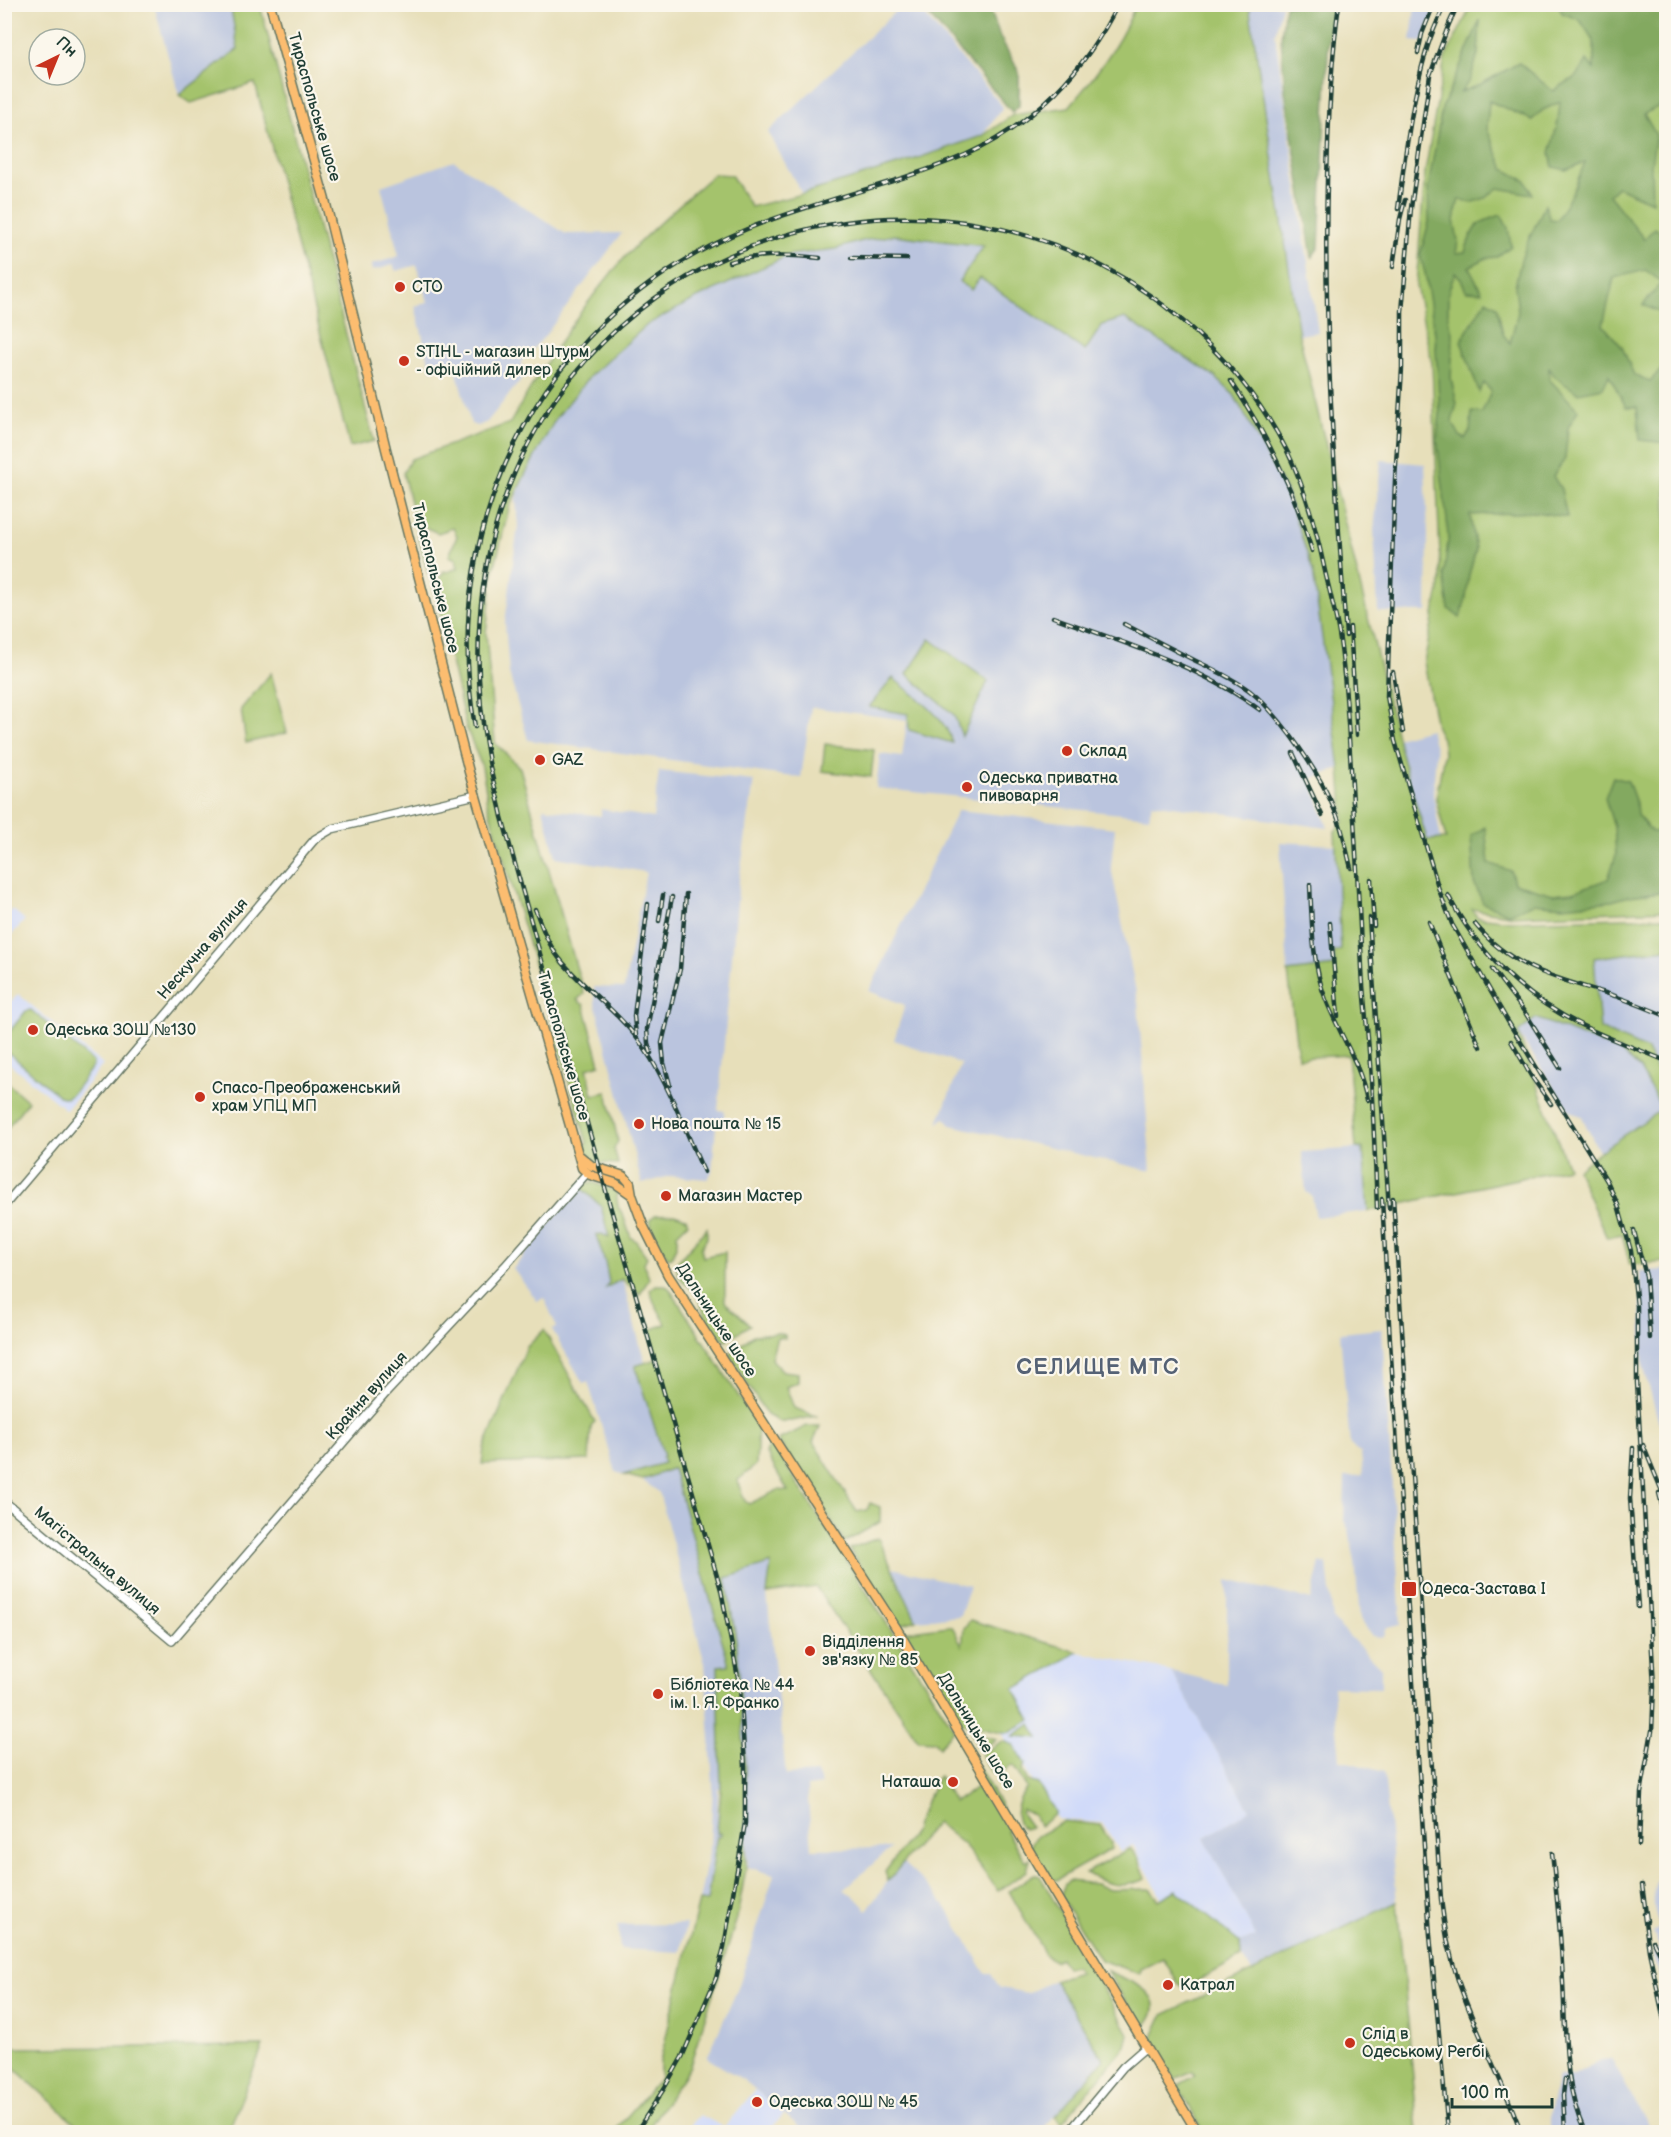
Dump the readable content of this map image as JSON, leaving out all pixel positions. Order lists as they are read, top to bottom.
{
  "streets": {
    "main road": ["Тираспольське шосе", "Дальницьке шосе"],
    "street": ["Нескучна вулиця", "Крайня вулиця", "Магістральна вулиця"]
  },
  "crossings": [
    ["Тираспольське шосе", "Нескучна вулиця"],
    ["Тираспольське шосе", "Дальницьке шосе"],
    ["Тираспольське шосе", "Крайня вулиця"],
    ["Дальницьке шосе", "Крайня вулиця"],
    ["Крайня вулиця", "Магістральна вулиця"]
  ],
  "districts": ["CЕЛИЩЕ МТС"],
  "places": {
    "other": [
      "СТО",
      "STIHL - магазин Штурм - офіційний дилер",
      "Склад",
      "GAZ",
      "Одеська приватна пивоварня",
      "Одеська ЗОШ №130",
      "Спасо-Преображенський храм УПЦ МП",
      "Нова пошта № 15",
      "Магазин Мастер",
      "Відділення зв'язку № 85",
      "Бібліотека № 44 ім. І. Я. Франко",
      "Наташа",
      "Катрал",
      "Слід в Одеському Регбі",
      "Одеська ЗОШ № 45"
    ],
    "transit": ["Одеса-Застава I"]
  },
  "scale_bar": "100 m",
  "north": "top right"
}
